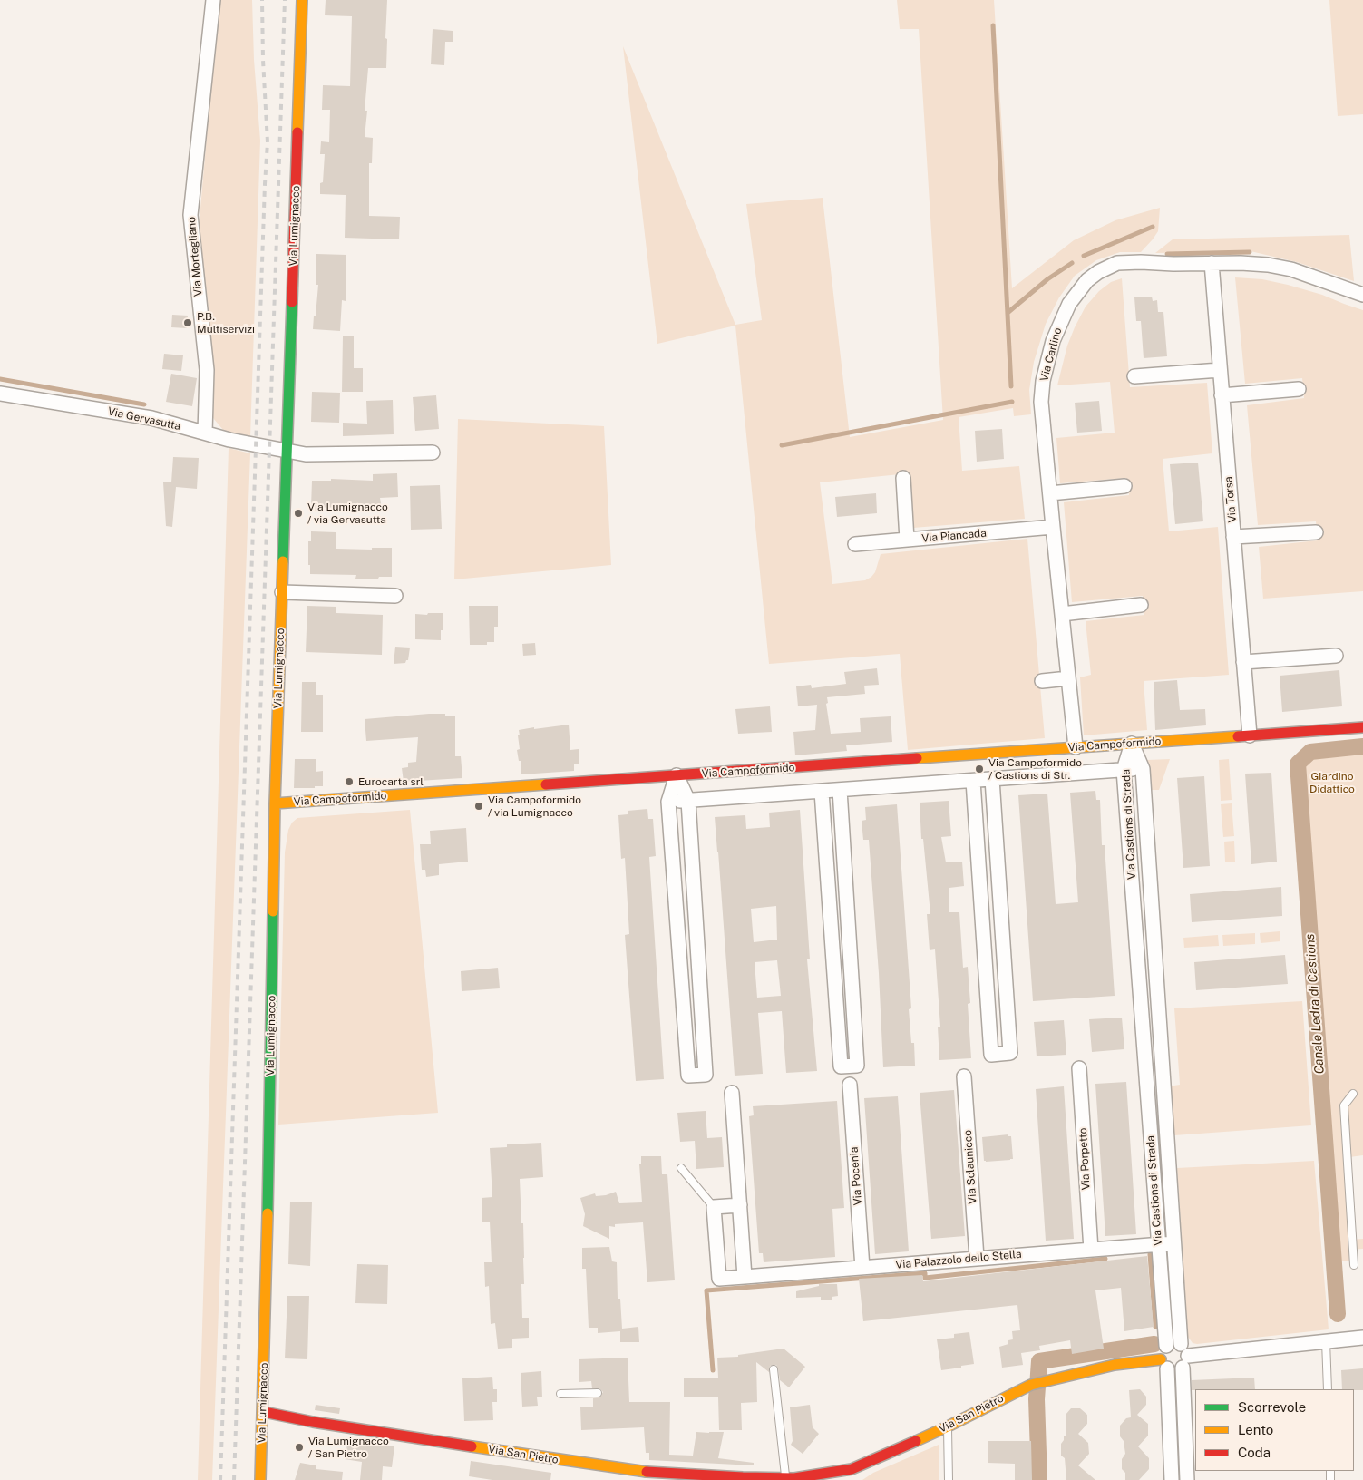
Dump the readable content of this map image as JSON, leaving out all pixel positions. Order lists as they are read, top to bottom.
{
  "streets": {
    "street": [
      "Via Lumignacco",
      "Via Mortegliano",
      "Via Carlino",
      "Via Gervasutta",
      "Via Torsa",
      "Via Piancada",
      "Via Campoformido",
      "Via Castions di Strada",
      "Via Porpetto",
      "Via Sclaunicco",
      "Via Pocenia",
      "Via Palazzolo dello Stella",
      "Via San Pietro"
    ]
  },
  "crossings": [
    ["Via Lumignacco", "Via Gervasutta"],
    ["Via Lumignacco", "Via Campoformido"],
    ["Via Lumignacco", "Via San Pietro"],
    ["Via Mortegliano", "Via Gervasutta"],
    ["Via Carlino", "Via Torsa"],
    ["Via Carlino", "Via Piancada"],
    ["Via Carlino", "Via Campoformido"],
    ["Via Torsa", "Via Campoformido"],
    ["Via Campoformido", "Via Castions di Strada"],
    ["Via Castions di Strada", "Via Palazzolo dello Stella"],
    ["Via Porpetto", "Via Palazzolo dello Stella"],
    ["Via Sclaunicco", "Via Palazzolo dello Stella"],
    ["Via Pocenia", "Via Palazzolo dello Stella"]
  ],
  "water": ["Canale Ledra di Castions"],
  "parks": ["Giardino Didattico"],
  "places": [
    "P.B. Multiservizi",
    "Via Lumignacco / via Gervasutta",
    "Via Campoformido / Castions di Str.",
    "Eurocarta srl",
    "Via Campoformido / via Lumignacco",
    "Via Lumignacco / San Pietro"
  ],
  "legend": ["Scorrevole", "Lento", "Coda"]
}
